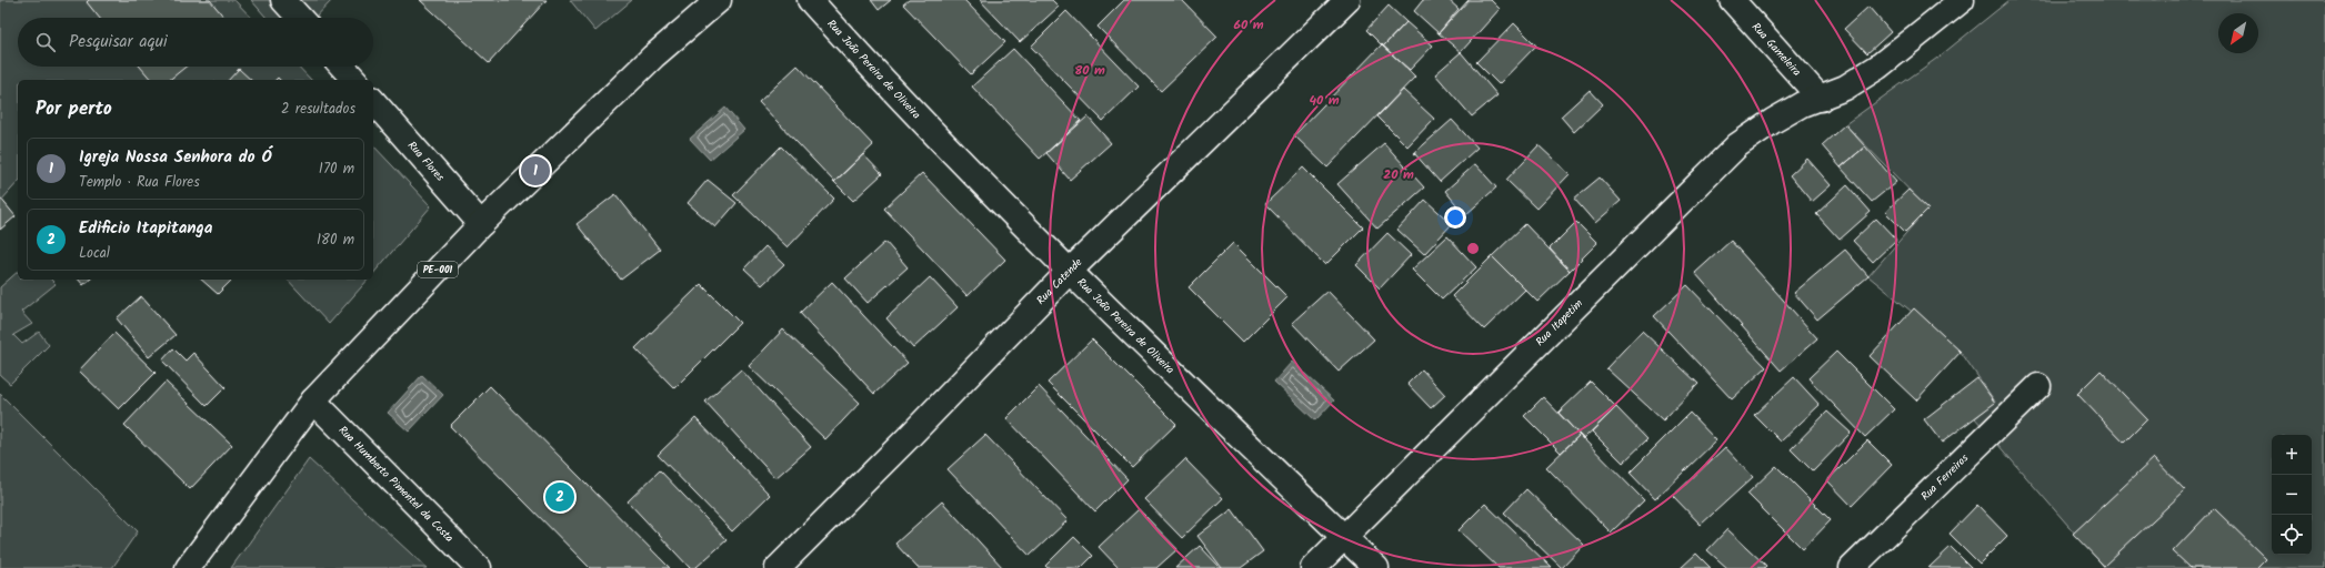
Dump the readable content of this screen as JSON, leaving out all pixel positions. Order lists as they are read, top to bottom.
{
  "streets": {
    "street": [
      "Rua Gameleira",
      "Rua João Pereira de Oliveira",
      "Rua Flores",
      "PE-001",
      "Rua Catende",
      "Rua Itapetim",
      "Rua Ferreiros",
      "Rua Humberto Pimentel da Costa"
    ]
  },
  "crossings": [
    ["Rua Gameleira", "Rua Itapetim"],
    ["Rua João Pereira de Oliveira", "Rua Catende"],
    ["Rua João Pereira de Oliveira", "Rua Itapetim"],
    ["Rua Flores", "PE-001"],
    ["PE-001", "Rua Humberto Pimentel da Costa"]
  ],
  "north": "bottom left",
  "page": {
    "search": "Pesquisar aqui",
    "heading": ["Por perto", "2 resultados"],
    "list": [
      {
        "mark": "1",
        "name": "Igreja Nossa Senhora do Ó",
        "note": "Templo · Rua Flores",
        "value": "170 m"
      },
      {
        "mark": "2",
        "name": "Edificio Itapitanga",
        "note": "Local",
        "value": "180 m"
      }
    ],
    "pins": ["1", "2"],
    "map_buttons": ["+", "−"]
  },
  "rings": [
    "60 m",
    "80 m",
    "40 m",
    "20 m"
  ]
}
